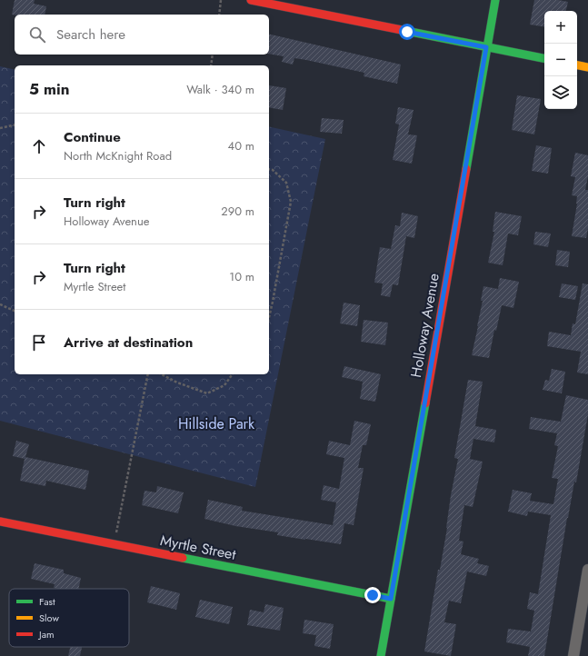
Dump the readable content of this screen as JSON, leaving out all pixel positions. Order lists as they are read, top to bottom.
{
  "streets": {
    "street": ["Holloway Avenue", "Myrtle Street"]
  },
  "crossings": [
    ["Holloway Avenue", "Myrtle Street"]
  ],
  "parks": ["Hillside Park"],
  "legend": ["Fast", "Slow", "Jam"],
  "page": {
    "map_buttons": ["+", "−"],
    "search": "Search here",
    "heading": ["5 min", "Walk · 340 m"],
    "list": [
      ["Continue", "North McKnight Road", "40 m"],
      ["Turn right", "Holloway Avenue", "290 m"],
      ["Turn right", "Myrtle Street", "10 m"],
      "Arrive at destination"
    ]
  }
}
